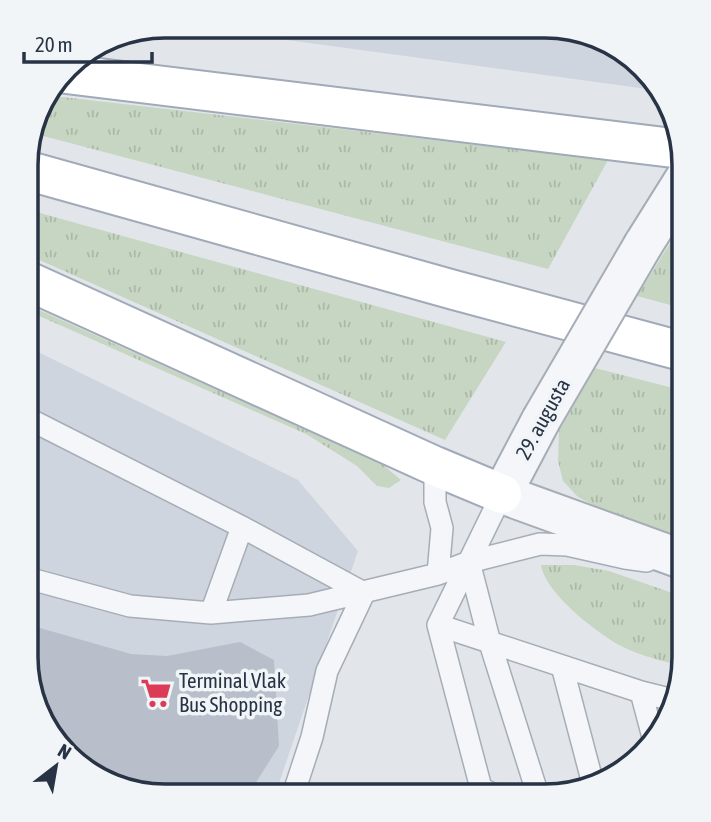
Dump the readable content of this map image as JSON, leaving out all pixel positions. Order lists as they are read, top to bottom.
{
  "streets": {
    "street": ["29. augusta"]
  },
  "places": {
    "supermarket": ["Terminal Vlak Bus Shopping"]
  },
  "scale_bar": "20 m",
  "north": "top right"
}
